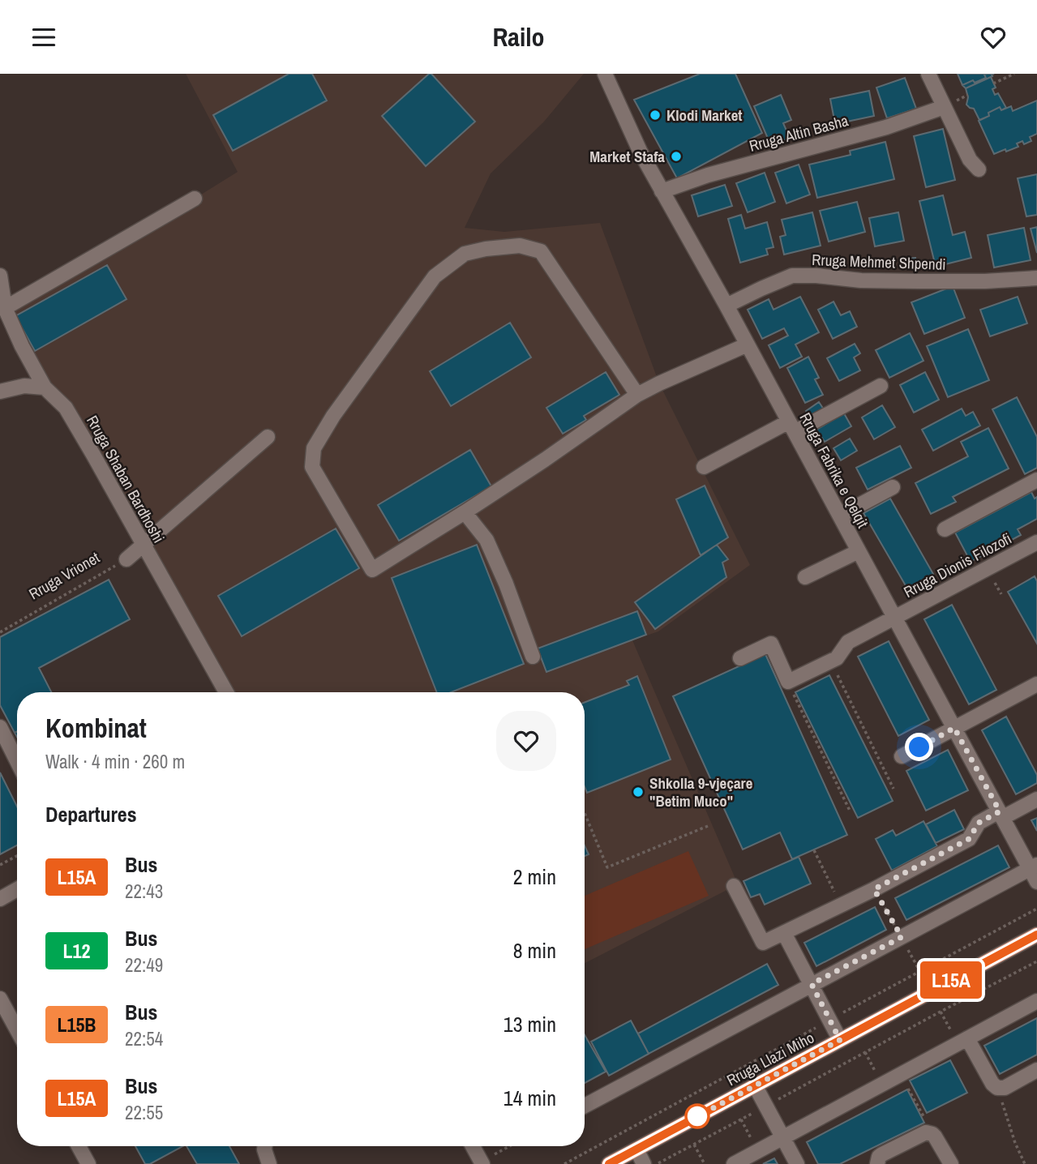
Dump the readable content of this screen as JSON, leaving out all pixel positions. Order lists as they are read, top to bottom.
{
  "streets": {
    "main road": ["Rruga Llazi Miho"],
    "street": [
      "Rruga Altin Basha",
      "Rruga Mehmet Shpendi",
      "Rruga Fabrika e Qelqit",
      "Rruga Shaban Bardhoshi",
      "Rruga Dionis Filozofi"
    ],
    "path": ["Rruga Vrionet"]
  },
  "crossings": [
    ["Rruga Altin Basha", "Rruga Fabrika e Qelqit"],
    ["Rruga Mehmet Shpendi", "Rruga Fabrika e Qelqit"],
    ["Rruga Fabrika e Qelqit", "Rruga Dionis Filozofi"]
  ],
  "places": ["Klodi Market", "Market Stafa", "Shkolla 9-vjeçare \"Betim Muco\""],
  "lines": ["bus line L15A"],
  "page": {
    "header": "Railo",
    "on_map": "L15A",
    "heading": [
      ["Kombinat", "Walk · 4 min · 260 m"],
      "Departures"
    ],
    "list": [
      {
        "mark": "L15A",
        "name": "Bus",
        "note": "22:43",
        "value": "2 min"
      },
      {
        "mark": "L12",
        "name": "Bus",
        "note": "22:49",
        "value": "8 min"
      },
      {
        "mark": "L15B",
        "name": "Bus",
        "note": "22:54",
        "value": "13 min"
      },
      {
        "mark": "L15A",
        "name": "Bus",
        "note": "22:55",
        "value": "14 min"
      }
    ]
  }
}
